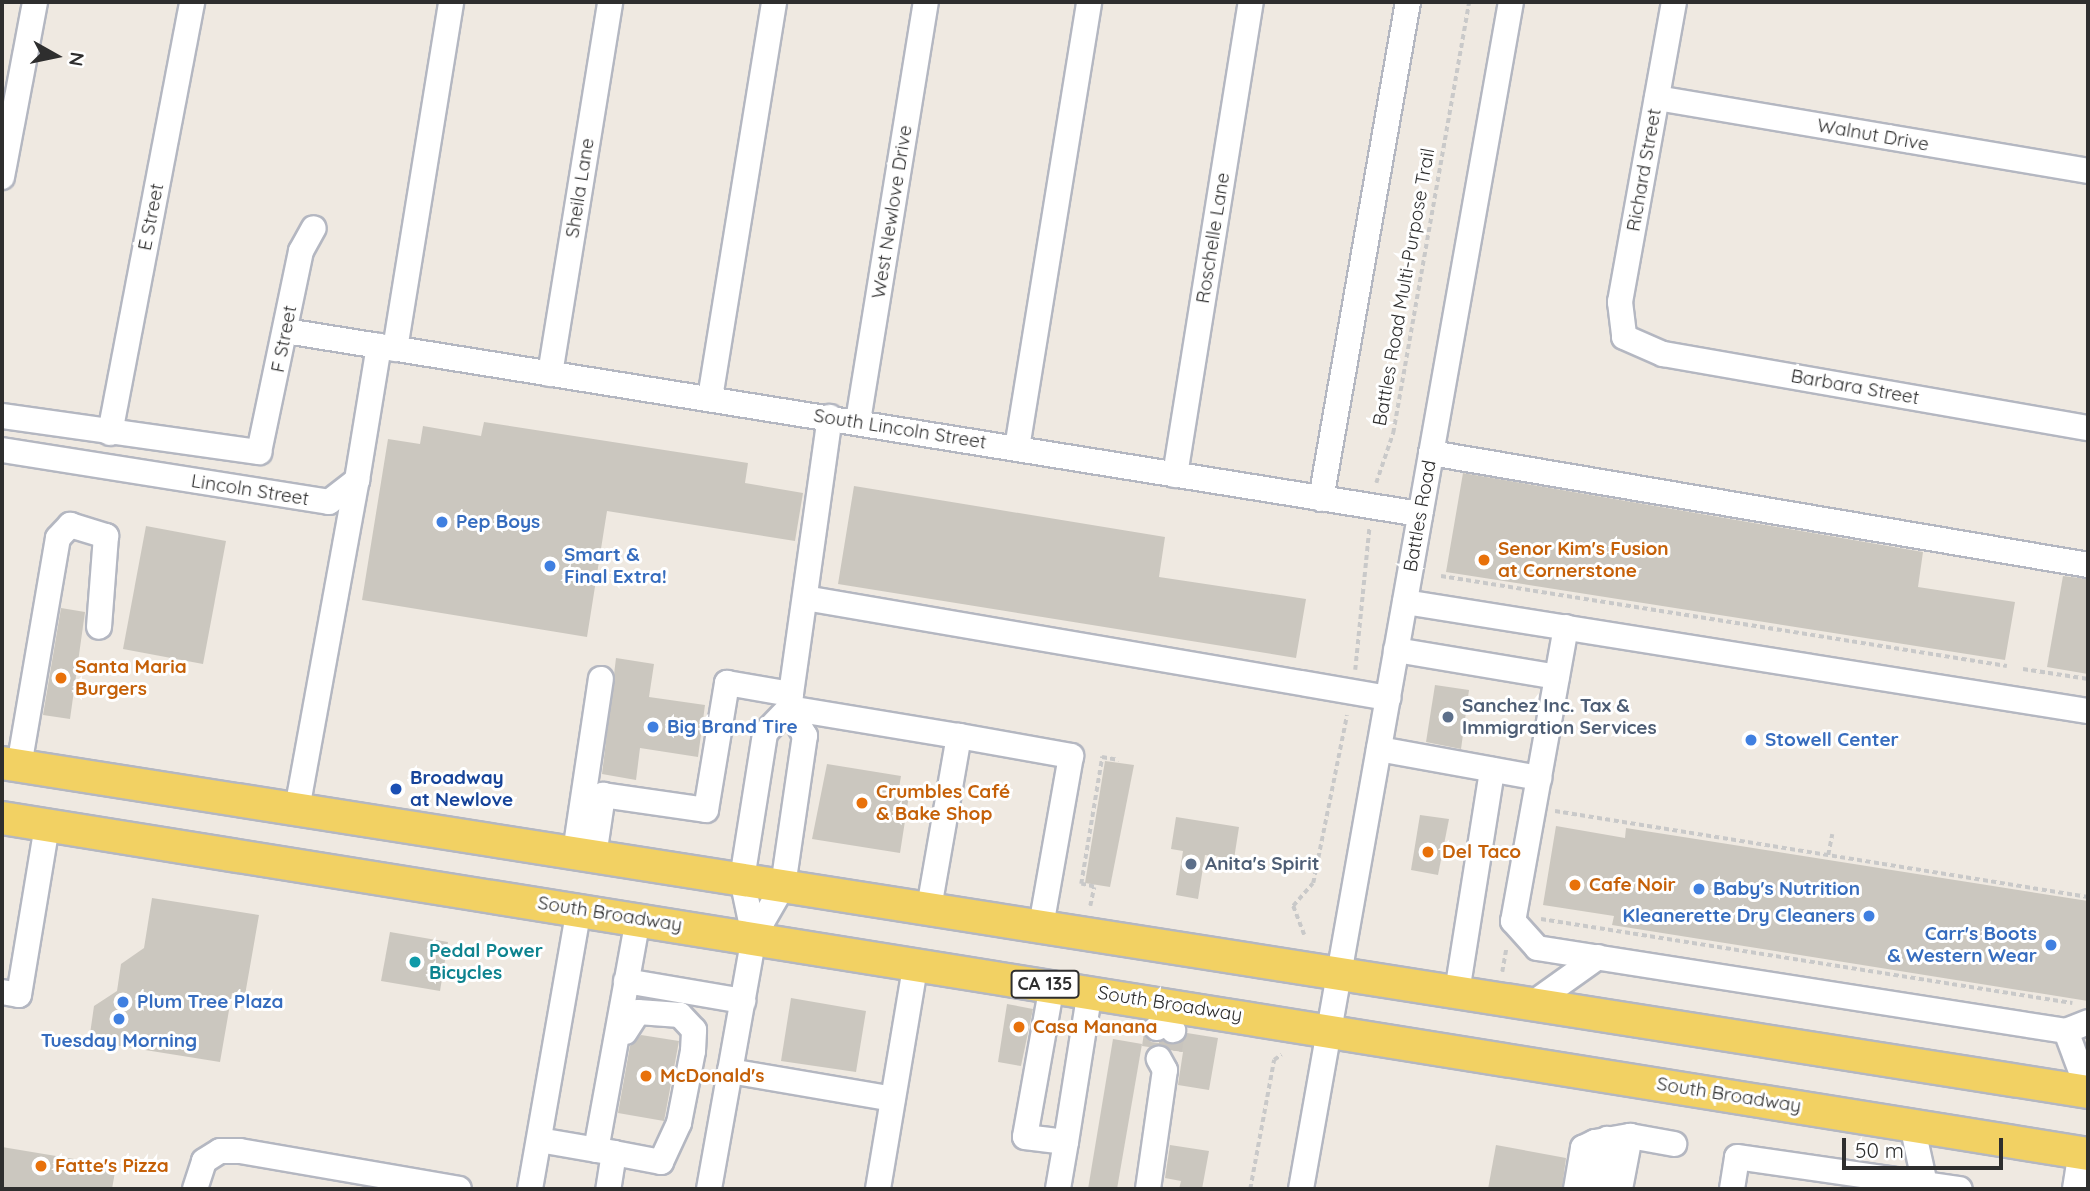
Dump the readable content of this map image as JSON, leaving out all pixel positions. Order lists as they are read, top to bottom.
{
  "streets": {
    "main road": ["South Broadway", "CA 135"],
    "street": [
      "Walnut Drive",
      "Richard Street",
      "Sheila Lane",
      "West Newlove Drive",
      "E Street",
      "Roschelle Lane",
      "F Street",
      "Barbara Street",
      "South Lincoln Street",
      "Lincoln Street",
      "Battles Road"
    ],
    "path": ["Battles Road Multi-Purpose Trail"]
  },
  "crossings": [
    ["Walnut Drive", "Richard Street"],
    ["Richard Street", "Barbara Street"],
    ["Sheila Lane", "South Lincoln Street"],
    ["West Newlove Drive", "South Lincoln Street"],
    ["E Street", "F Street"],
    ["Roschelle Lane", "South Lincoln Street"],
    ["Battles Road Multi-Purpose Trail", "South Lincoln Street"],
    ["F Street", "South Lincoln Street"],
    ["South Lincoln Street", "Battles Road"],
    ["Battles Road", "South Broadway"]
  ],
  "places": [
    "Pep Boys",
    "Senor Kim's Fusion at Cornerstone",
    "Smart & Final Extra!",
    "Santa Maria Burgers",
    "Sanchez Inc. Tax & Immigration Services",
    "Big Brand Tire",
    "Stowell Center",
    "Broadway at Newlove",
    "Crumbles Café & Bake Shop",
    "Del Taco",
    "Anita's Spirit",
    "Cafe Noir",
    "Baby's Nutrition",
    "Kleanerette Dry Cleaners",
    "Carr's Boots & Western Wear",
    "Pedal Power Bicycles",
    "Plum Tree Plaza",
    "Tuesday Morning",
    "Casa Manana",
    "McDonald's",
    "Fatte's Pizza"
  ],
  "scale_bar": "50 m",
  "north": "right"
}
